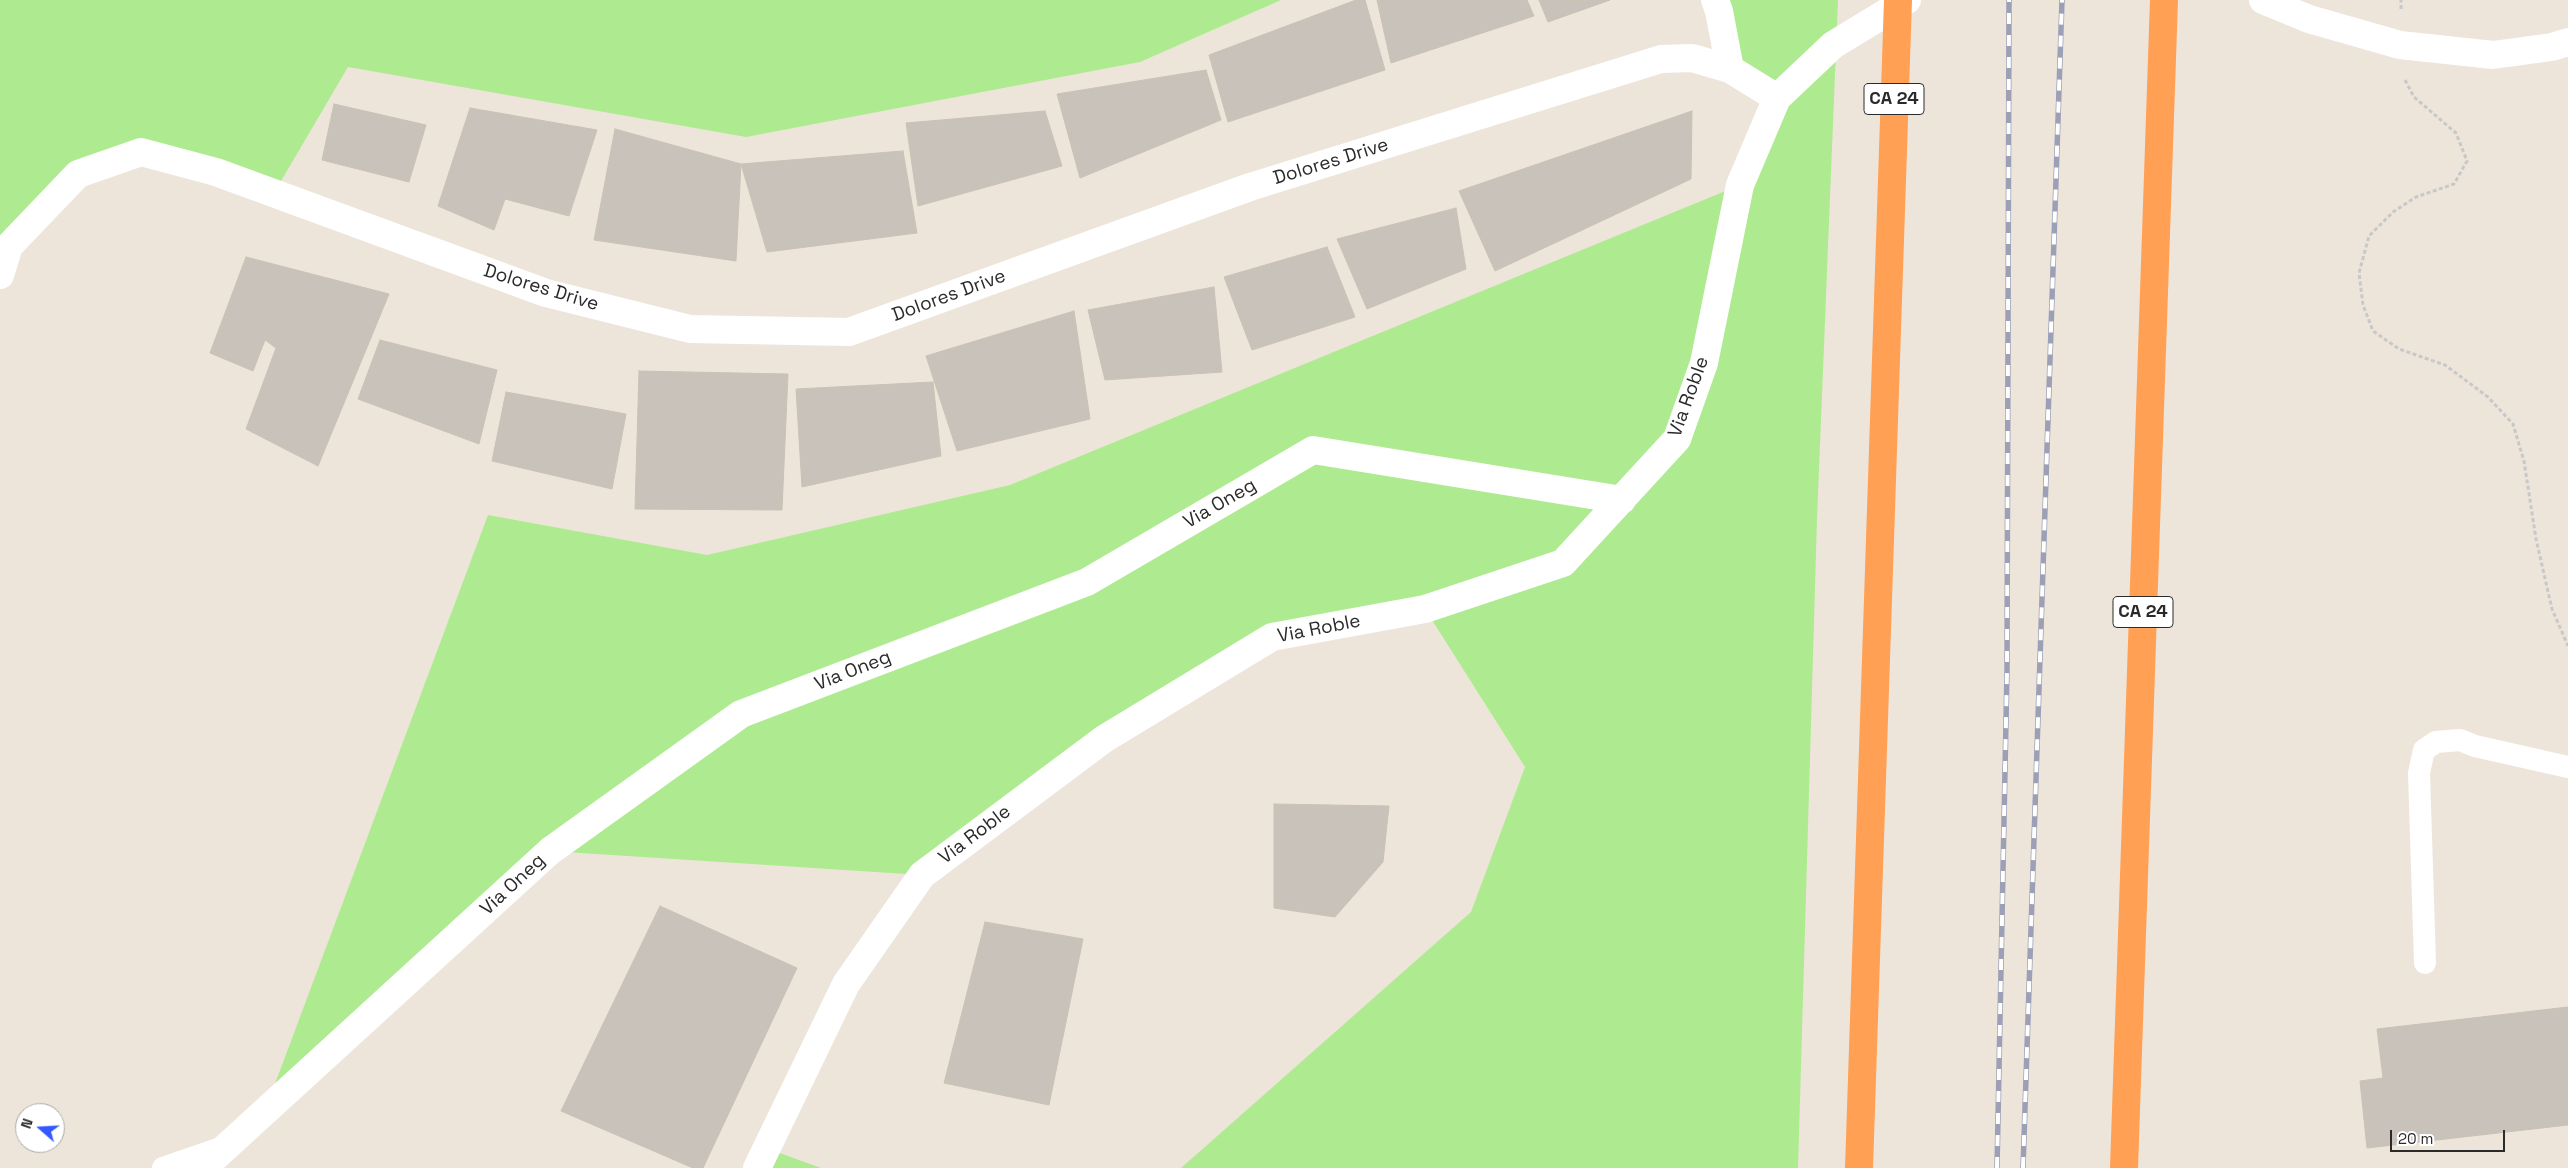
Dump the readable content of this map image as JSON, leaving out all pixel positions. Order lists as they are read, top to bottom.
{
  "streets": {
    "highway": ["CA 24"],
    "street": ["Dolores Drive", "Via Roble", "Via Oneg"]
  },
  "crossings": [
    ["Dolores Drive", "Via Roble"],
    ["Via Roble", "Via Oneg"]
  ],
  "scale_bar": "20 m",
  "north": "left"
}
